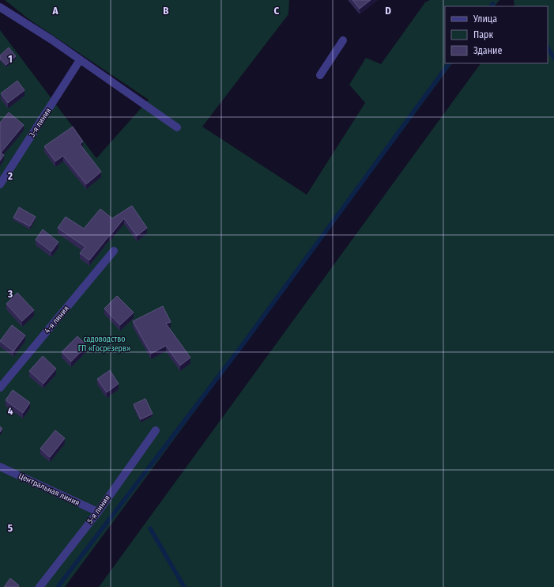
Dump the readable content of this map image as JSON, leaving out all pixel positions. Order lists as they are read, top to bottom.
{
  "streets": {
    "street": [
      "3-я линия",
      "4-я линия",
      "Центральная линия",
      "5-я линия"
    ]
  },
  "crossings": [
    ["Центральная линия", "5-я линия"]
  ],
  "parks": ["садоводство ГП «Госрезерв»"],
  "legend": ["Улица", "Парк", "Здание"],
  "grid": {
    "columns": [
      "A",
      "B",
      "C",
      "D"
    ],
    "rows": [
      "1",
      "2",
      "3",
      "4",
      "5"
    ]
  }
}
